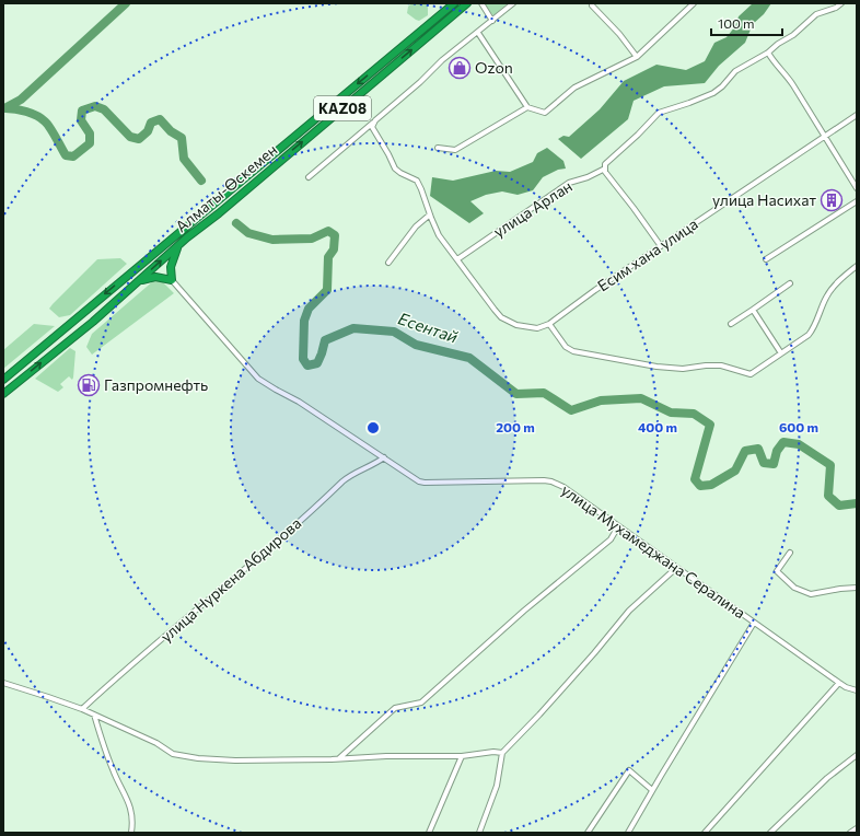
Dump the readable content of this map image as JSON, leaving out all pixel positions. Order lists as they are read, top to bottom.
{
  "streets": {
    "highway": ["KAZ08", "Алматы-Өскемен"],
    "street": [
      "улица Арлан",
      "Есим хана улица",
      "улица Мухамеджана Сералина",
      "улица Нуркена Абдирова"
    ]
  },
  "crossings": [
    ["улица Мухамеджана Сералина", "улица Нуркена Абдирова"]
  ],
  "water": ["Есентай"],
  "places": {
    "shop": ["Ozon"],
    "building": ["улица Насихат"],
    "fuel station": ["Газпромнефть"]
  },
  "scale_bar": "100 m",
  "rings": ["200 m", "400 m", "600 m"]
}
